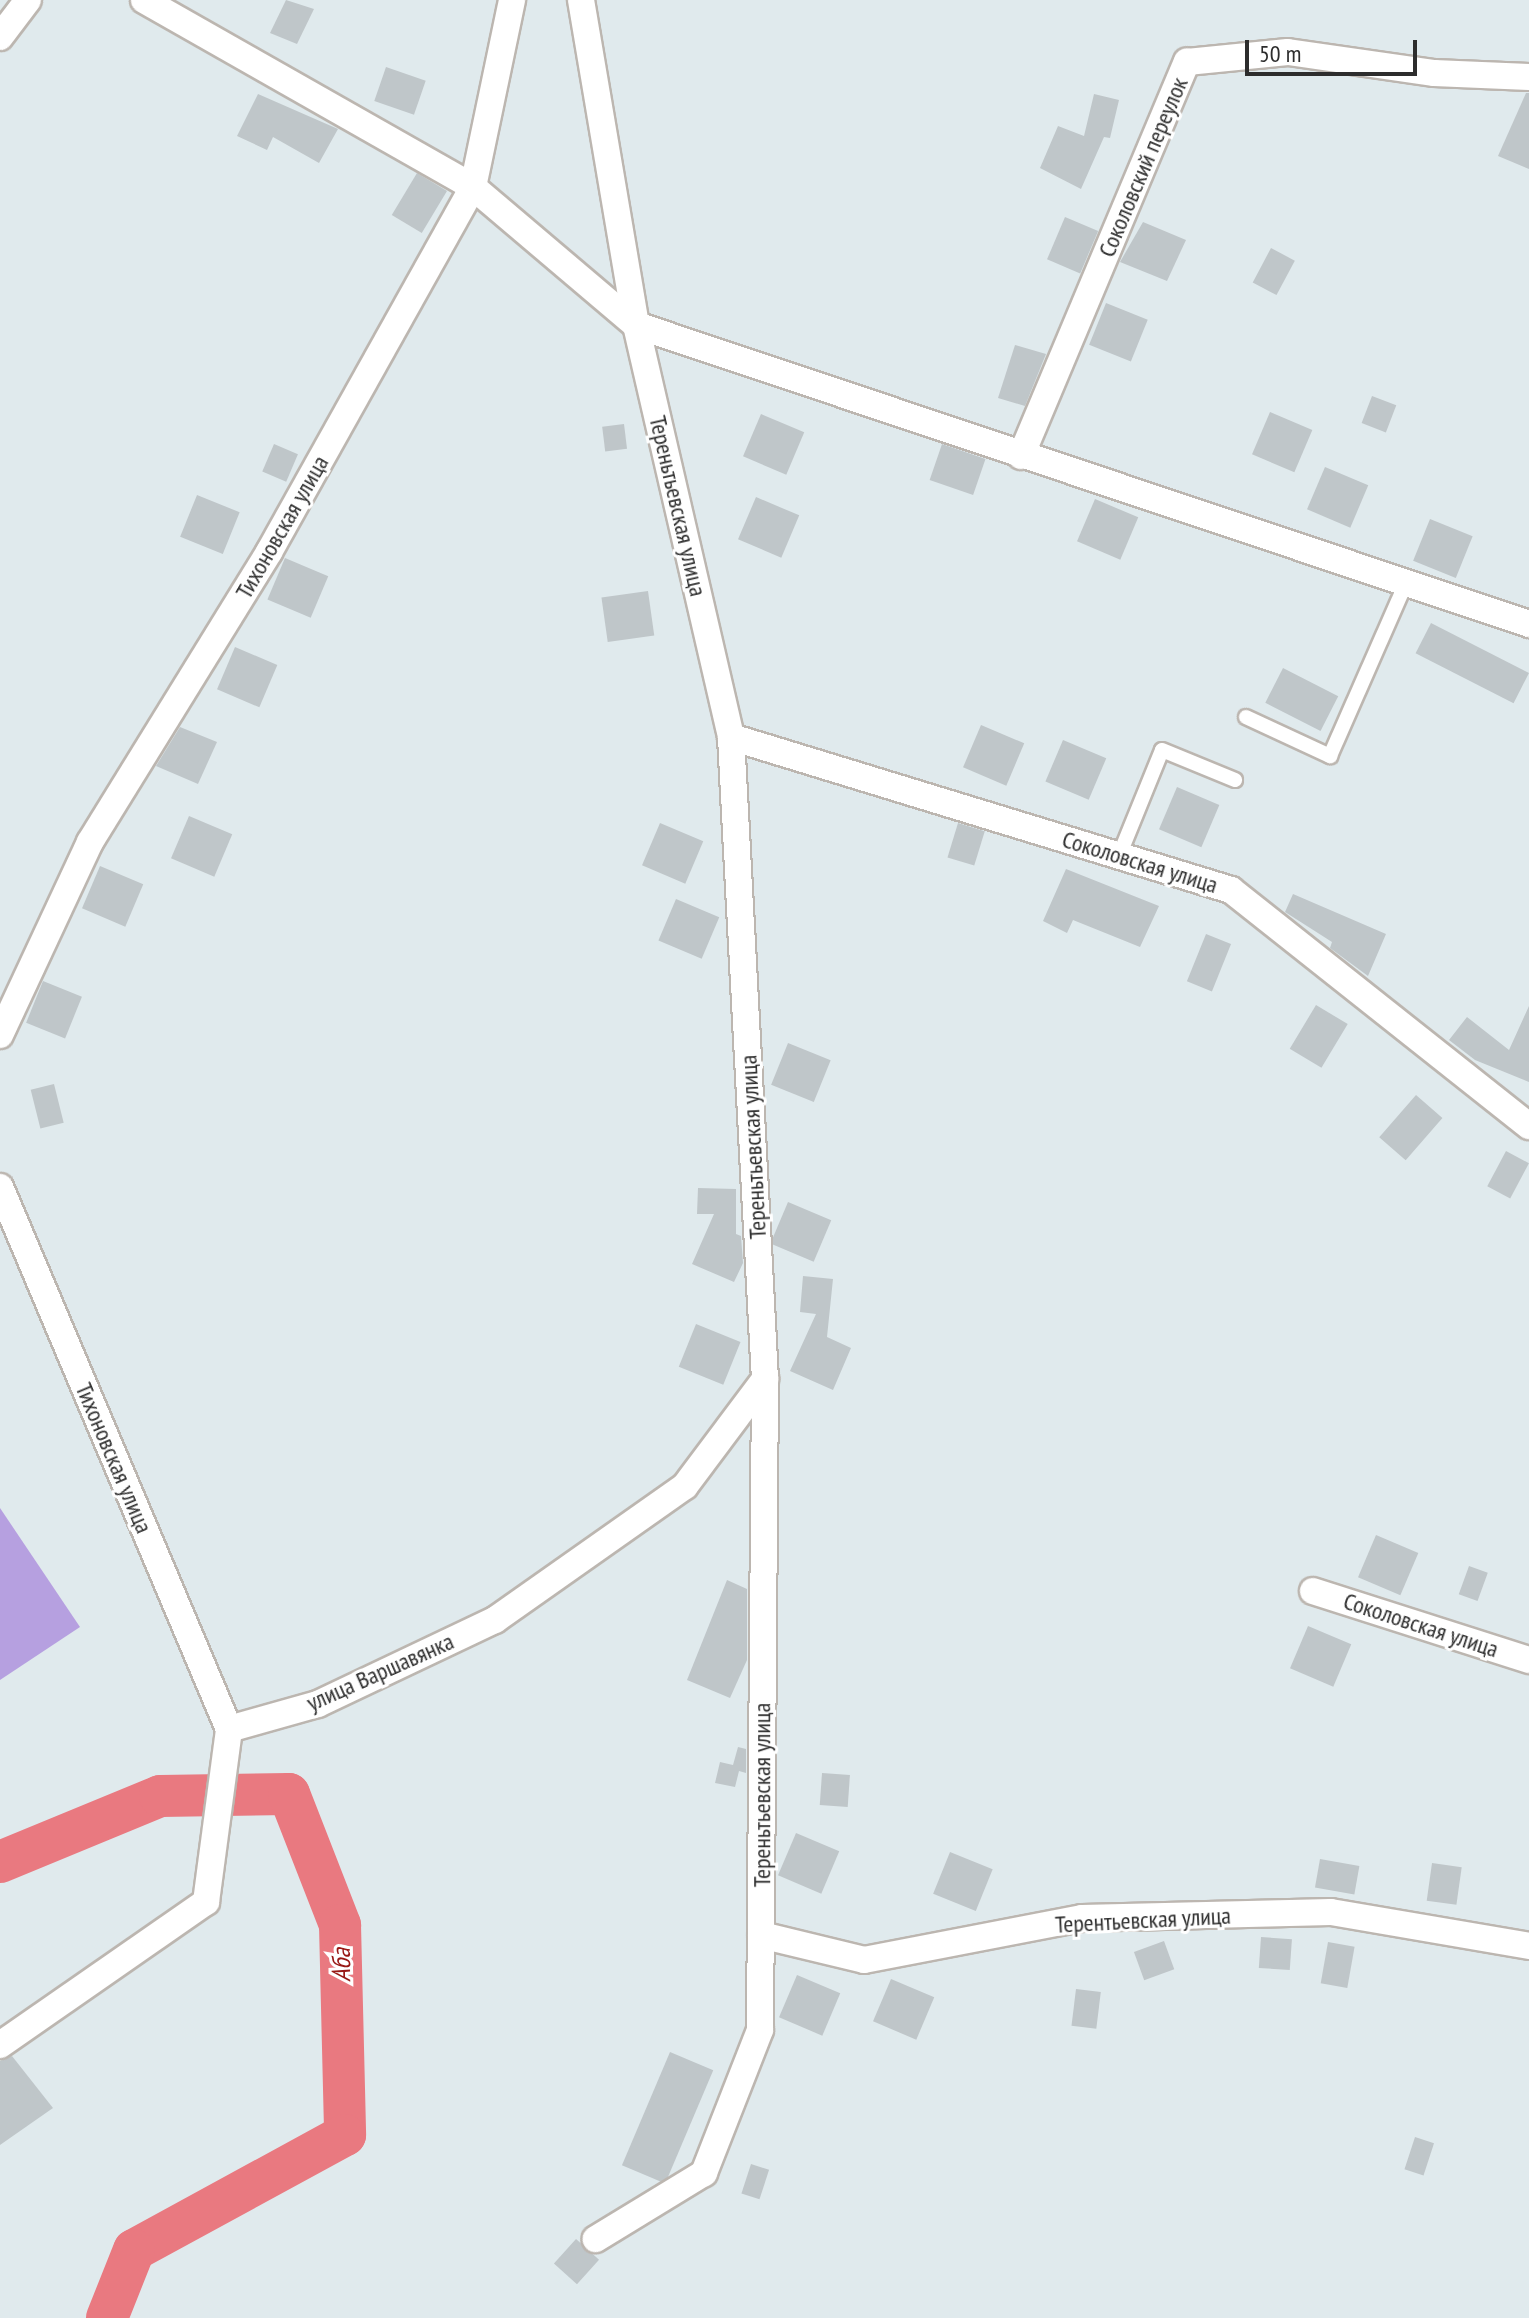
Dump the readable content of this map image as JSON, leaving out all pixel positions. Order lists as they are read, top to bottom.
{
  "streets": {
    "street": [
      "Соколовский переулок",
      "Тереньтьевская улица",
      "Тихоновская улица",
      "Соколовская улица",
      "улица Варшавянка",
      "Терентьевская улица"
    ]
  },
  "crossings": [
    ["Тереньтьевская улица", "Соколовская улица"],
    ["Тереньтьевская улица", "улица Варшавянка"],
    ["Тереньтьевская улица", "Терентьевская улица"],
    ["Тихоновская улица", "улица Варшавянка"]
  ],
  "water": ["Аба"],
  "scale_bar": "50 m"
}
